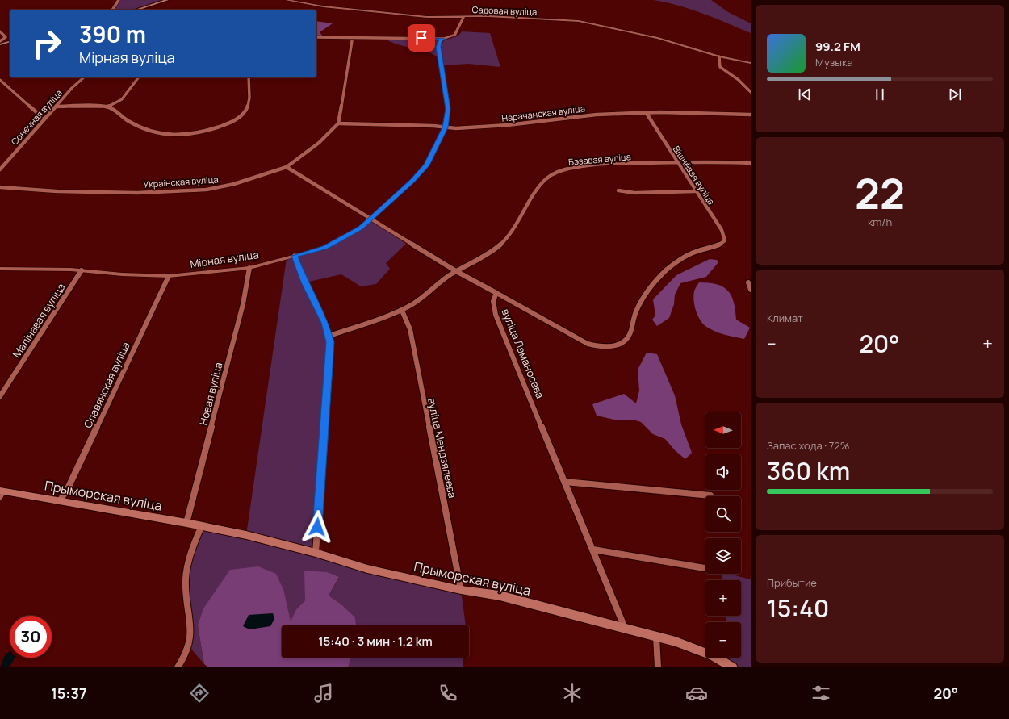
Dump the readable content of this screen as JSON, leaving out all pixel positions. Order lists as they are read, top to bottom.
{
  "streets": {
    "main road": ["Прыморская вуліца"],
    "street": [
      "Садовая вуліца",
      "Нарачанская вуліца",
      "Сонечная вуліца",
      "Бэзавая вуліца",
      "Вішнёвая вуліца",
      "Украінская вуліца",
      "Мірная вуліца",
      "Малінавая вуліца",
      "вуліца Ламаносава",
      "Славянская вуліца",
      "Новая вуліца",
      "вуліца Мендзялеева"
    ]
  },
  "crossings": [
    ["Нарачанская вуліца", "Вішнёвая вуліца"],
    ["Нарачанская вуліца", "Украінская вуліца"],
    ["Нарачанская вуліца", "Мірная вуліца"],
    ["Бэзавая вуліца", "Вішнёвая вуліца"],
    ["Бэзавая вуліца", "вуліца Мендзялеева"],
    ["Вішнёвая вуліца", "вуліца Ламаносава"],
    ["Мірная вуліца", "Малінавая вуліца"],
    ["Мірная вуліца", "Славянская вуліца"],
    ["Мірная вуліца", "Новая вуліца"],
    ["вуліца Ламаносава", "Прыморская вуліца"],
    ["Славянская вуліца", "Прыморская вуліца"],
    ["Новая вуліца", "Прыморская вуліца"],
    ["вуліца Мендзялеева", "Прыморская вуліца"]
  ],
  "north": "left",
  "page": {
    "turn": ["390 m", "Мірная вуліца"],
    "song": ["99.2 FM", "Музыка"],
    "tile": [
      ["22", "km/h"],
      "Климат",
      ["Запас хода · 72%", "360 km"],
      ["Прибытие", "15:40"]
    ],
    "heat": ["−", "20°", "+"],
    "map_buttons": ["+", "−"],
    "limit": "30",
    "trip": "15:40 · 3 мин · 1.2 km",
    "tabs": ["15:37", "20°"]
  }
}
